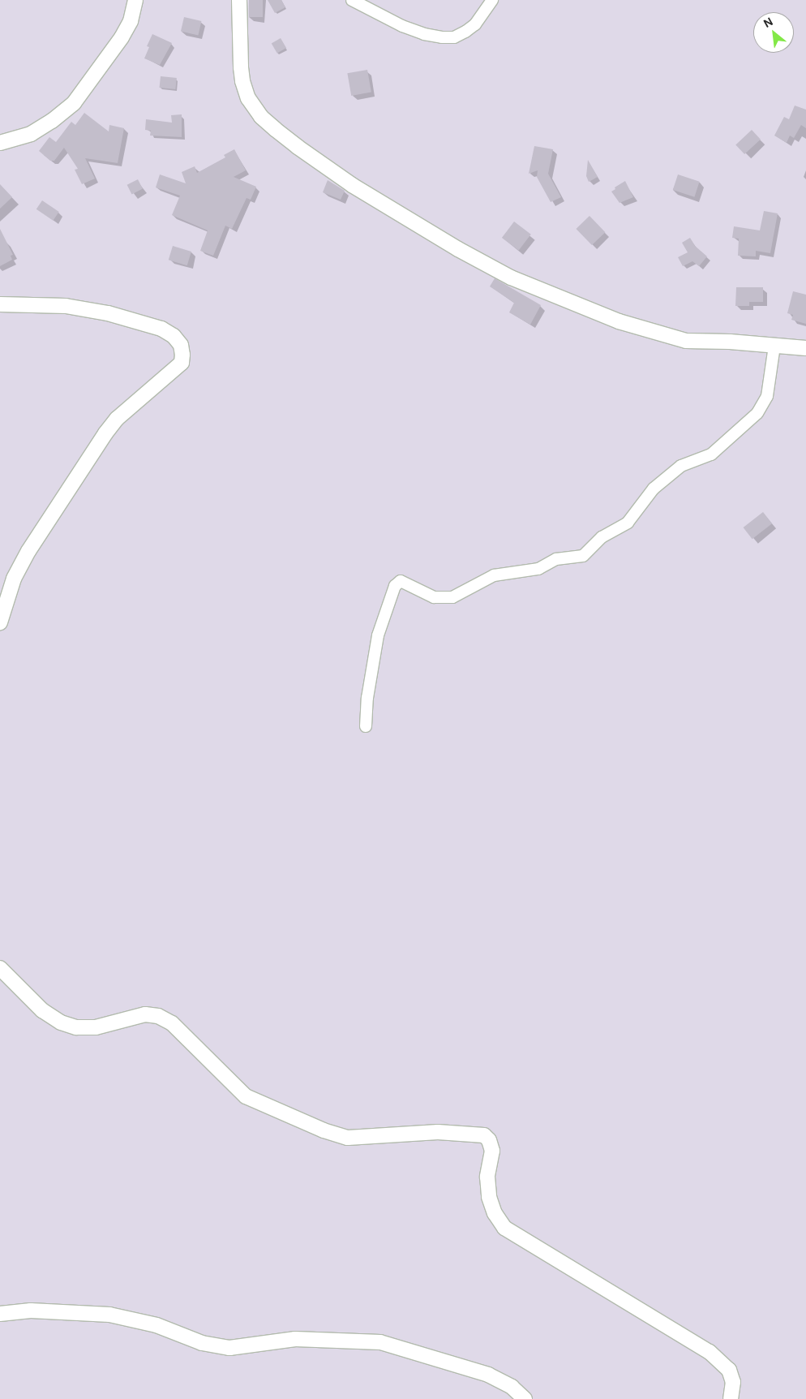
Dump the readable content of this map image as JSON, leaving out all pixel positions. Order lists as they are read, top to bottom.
{
  "north": "top left"
}
